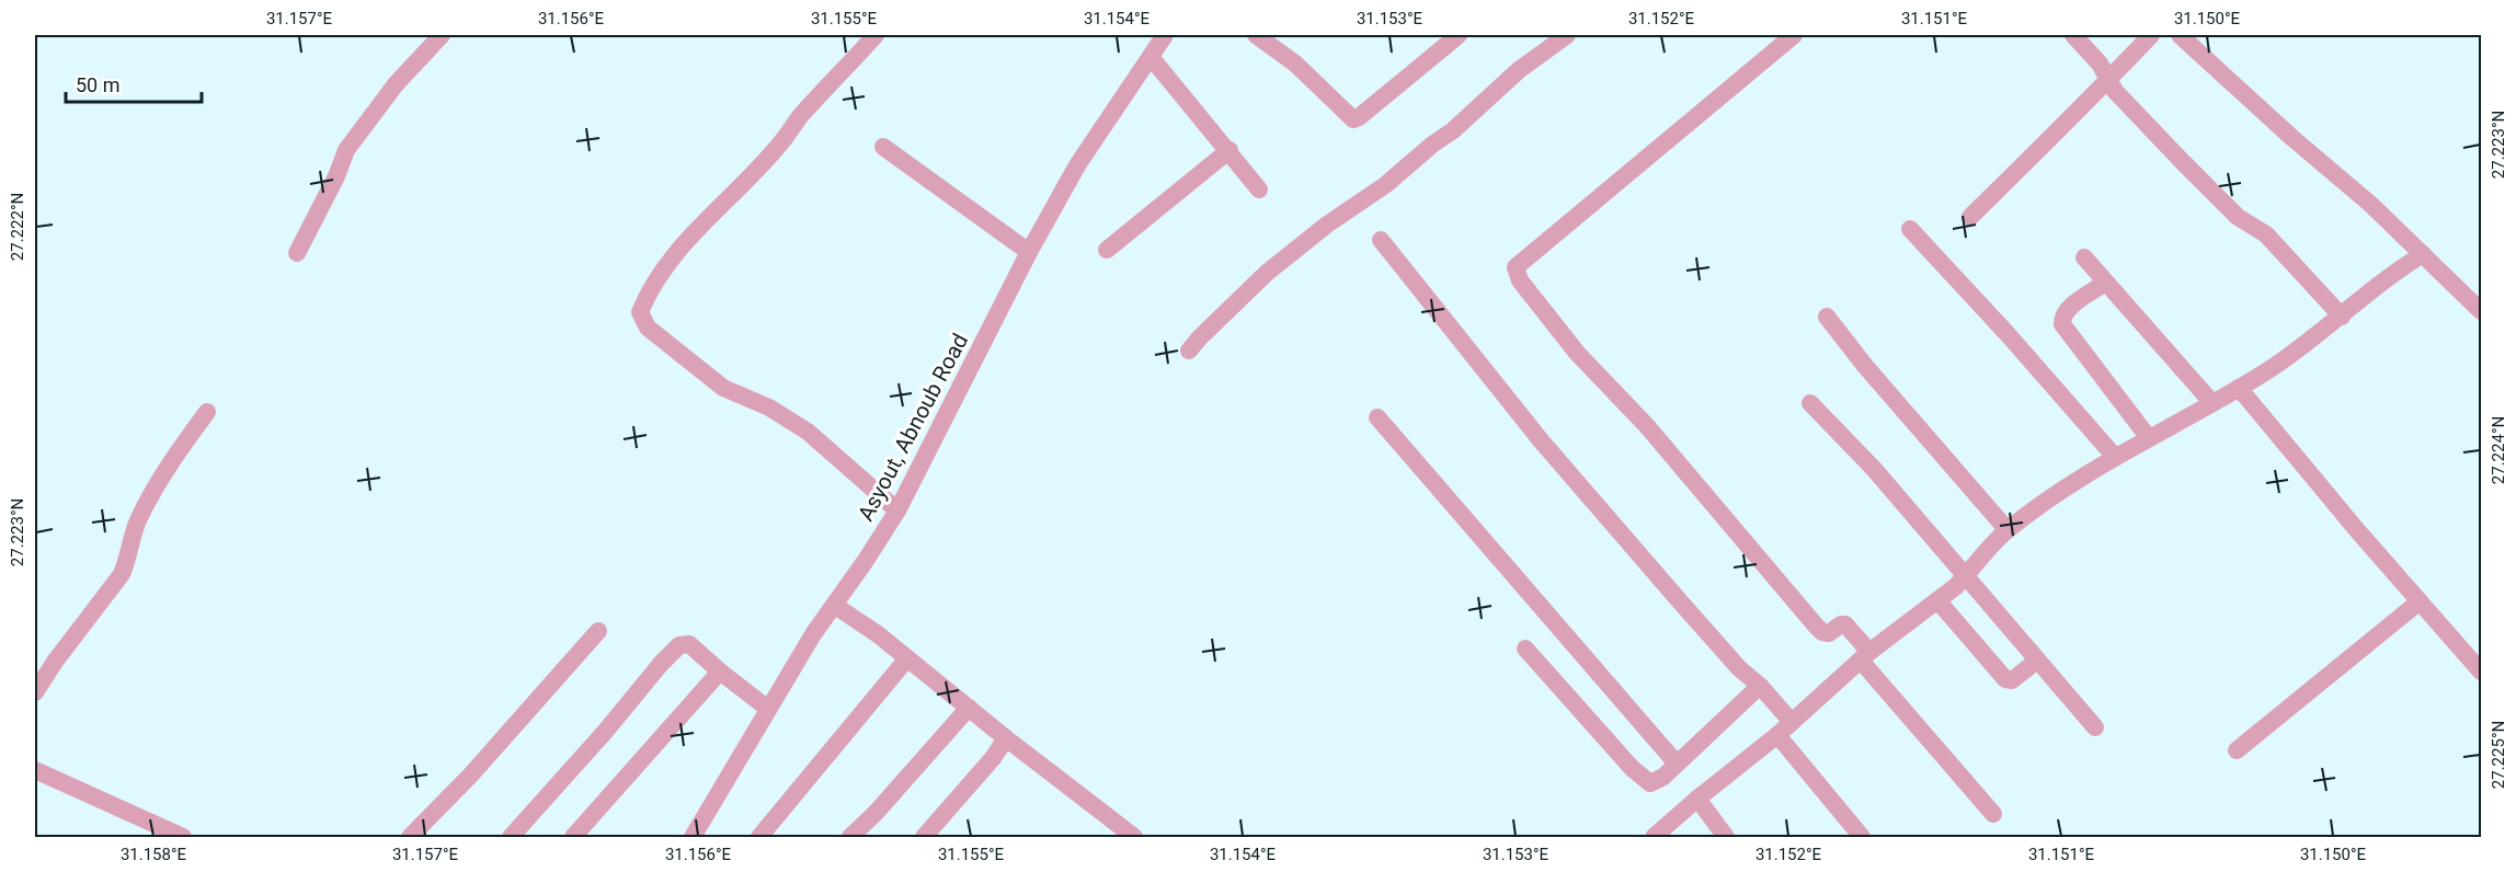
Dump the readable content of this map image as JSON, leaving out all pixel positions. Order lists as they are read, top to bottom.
{
  "streets": {
    "street": ["Asyout, Abnoub Road"]
  },
  "scale_bar": "50 m",
  "coordinates": [
    "31.157°E",
    "31.156°E",
    "31.155°E",
    "31.154°E",
    "31.153°E",
    "31.152°E",
    "31.151°E",
    "31.150°E",
    "27.223°N",
    "27.222°N",
    "27.224°N",
    "27.225°N",
    "31.158°E"
  ]
}
